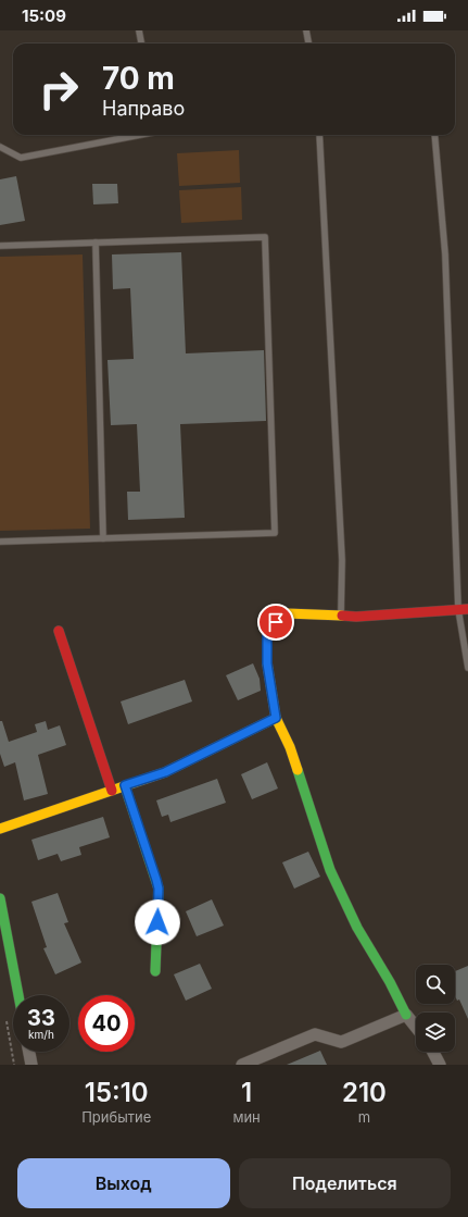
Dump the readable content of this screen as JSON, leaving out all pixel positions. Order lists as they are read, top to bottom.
{
  "page": {
    "status": "15:09",
    "turn": ["70 m", "Направо"],
    "speed": "33 km/h",
    "limit": "40",
    "eta": [
      "15:10",
      "Прибытие",
      "1",
      "мин",
      "210",
      "m"
    ],
    "buttons": ["Выход", "Поделиться"]
  }
}
